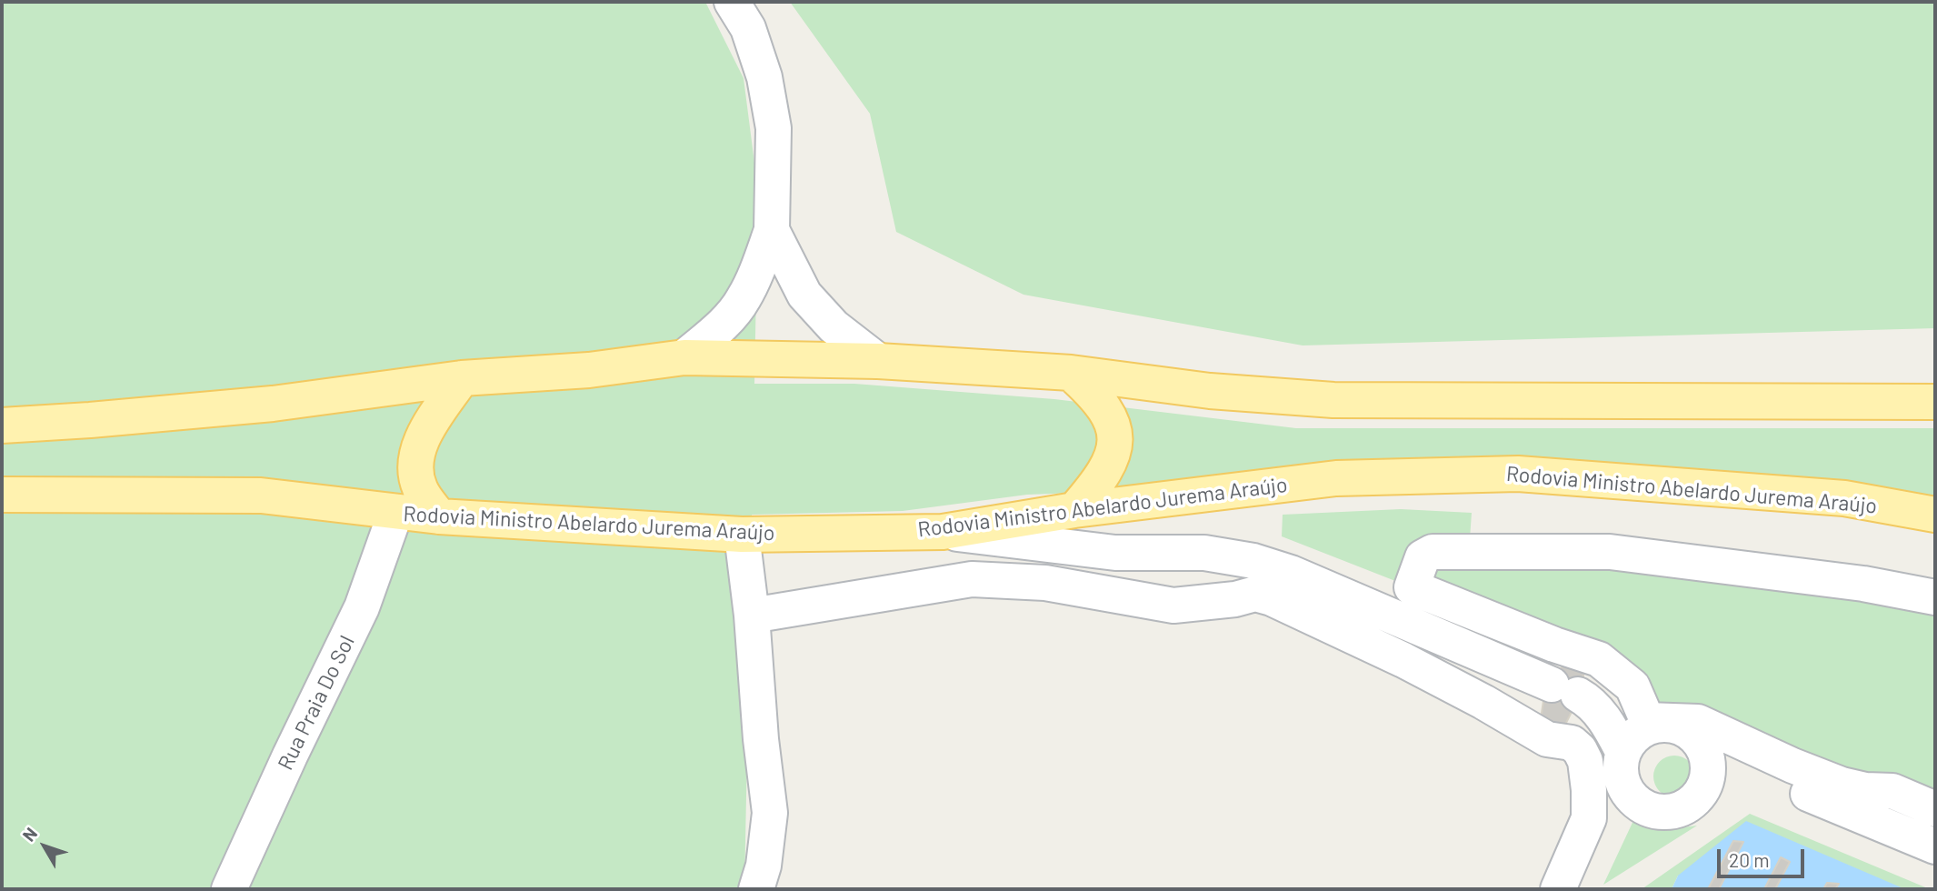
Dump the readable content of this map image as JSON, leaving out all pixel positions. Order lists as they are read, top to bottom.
{
  "streets": {
    "main road": ["Rodovia Ministro Abelardo Jurema Araújo"],
    "street": ["Rua Praia Do Sol"]
  },
  "crossings": [
    ["Rodovia Ministro Abelardo Jurema Araújo", "Rua Praia Do Sol"]
  ],
  "scale_bar": "20 m",
  "north": "top left"
}
